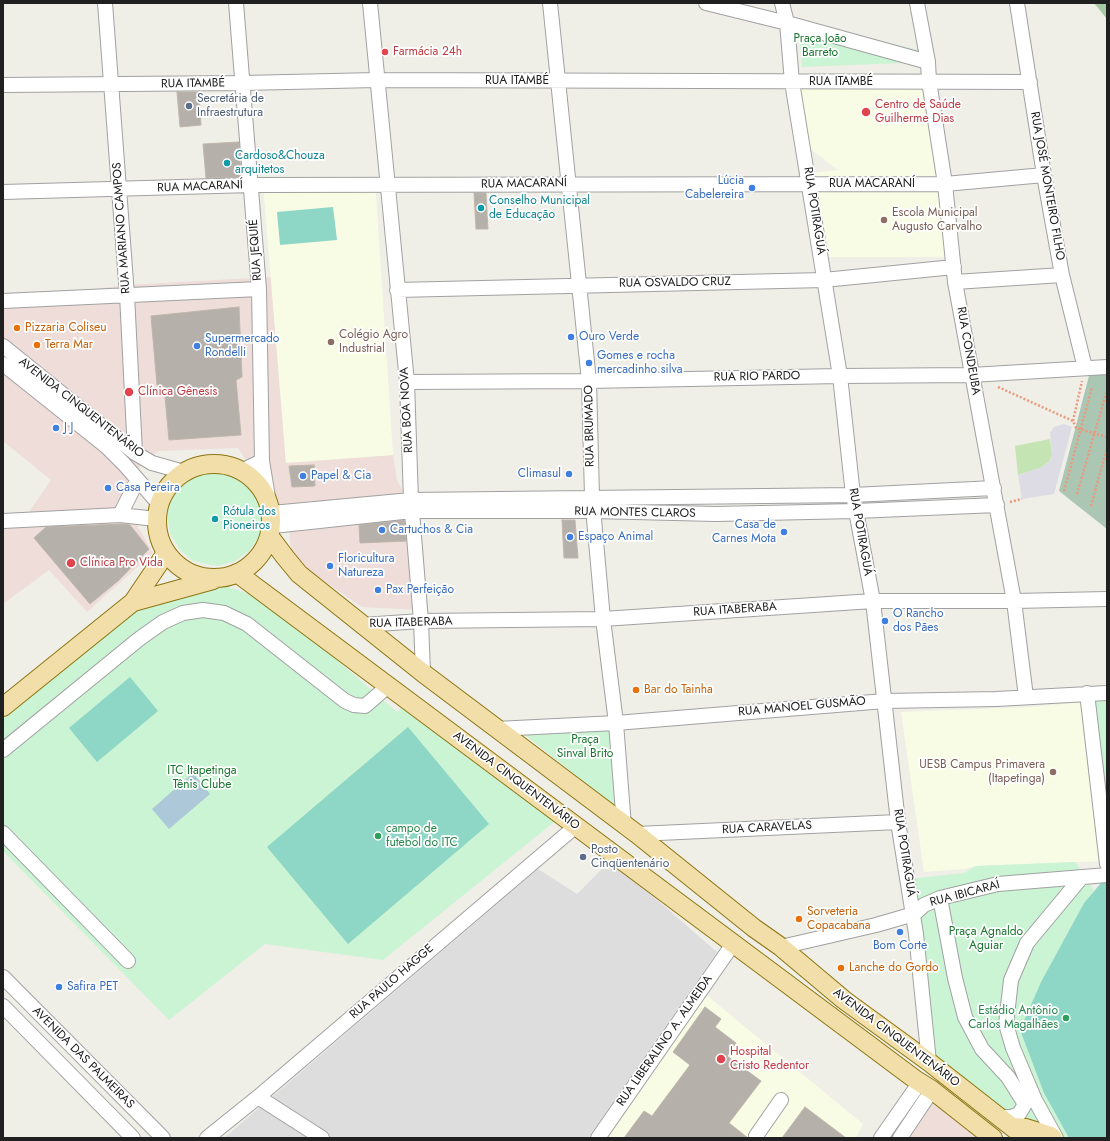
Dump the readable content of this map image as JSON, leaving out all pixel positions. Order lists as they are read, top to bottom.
{
  "streets": {
    "main road": ["AVENIDA CINQUENTENÁRIO"],
    "street": [
      "RUA ITAMBÉ",
      "RUA MACARANÍ",
      "RUA JOSÉ MONTEIRO FILHO",
      "RUA POTIRAGUÁ",
      "RUA MARIANO CAMPOS",
      "RUA JEQUIÉ",
      "RUA OSVALDO CRUZ",
      "RUA CONDEUBA",
      "RUA RIO PARDO",
      "RUA BOA NOVA",
      "RUA BRUMADO",
      "RUA MONTES CLAROS",
      "RUA ITABERABA",
      "RUA MANOEL GUSMÃO",
      "RUA CARAVELAS",
      "RUA IBICARAÍ",
      "RUA PAULO HAGGE",
      "RUA LIBERALINO A. ALMEIDA",
      "AVENIDA DAS PALMEIRAS"
    ]
  },
  "crossings": [
    ["RUA ITAMBÉ", "RUA JOSÉ MONTEIRO FILHO"],
    ["RUA ITAMBÉ", "RUA POTIRAGUÁ"],
    ["RUA ITAMBÉ", "RUA MARIANO CAMPOS"],
    ["RUA ITAMBÉ", "RUA JEQUIÉ"],
    ["RUA ITAMBÉ", "RUA CONDEUBA"],
    ["RUA ITAMBÉ", "RUA BOA NOVA"],
    ["RUA ITAMBÉ", "RUA BRUMADO"],
    ["RUA MACARANÍ", "RUA JOSÉ MONTEIRO FILHO"],
    ["RUA MACARANÍ", "RUA POTIRAGUÁ"],
    ["RUA MACARANÍ", "RUA MARIANO CAMPOS"],
    ["RUA MACARANÍ", "RUA JEQUIÉ"],
    ["RUA MACARANÍ", "RUA CONDEUBA"],
    ["RUA MACARANÍ", "RUA BOA NOVA"],
    ["RUA MACARANÍ", "RUA BRUMADO"],
    ["RUA JOSÉ MONTEIRO FILHO", "RUA RIO PARDO"],
    ["RUA POTIRAGUÁ", "RUA OSVALDO CRUZ"],
    ["RUA POTIRAGUÁ", "RUA RIO PARDO"],
    ["RUA POTIRAGUÁ", "AVENIDA CINQUENTENÁRIO"],
    ["RUA POTIRAGUÁ", "RUA MONTES CLAROS"],
    ["RUA POTIRAGUÁ", "RUA ITABERABA"],
    ["RUA POTIRAGUÁ", "RUA MANOEL GUSMÃO"],
    ["RUA POTIRAGUÁ", "RUA CARAVELAS"],
    ["RUA POTIRAGUÁ", "RUA IBICARAÍ"],
    ["RUA MARIANO CAMPOS", "AVENIDA CINQUENTENÁRIO"],
    ["RUA JEQUIÉ", "AVENIDA CINQUENTENÁRIO"],
    ["RUA JEQUIÉ", "RUA MONTES CLAROS"],
    ["RUA OSVALDO CRUZ", "RUA CONDEUBA"],
    ["RUA OSVALDO CRUZ", "RUA BOA NOVA"],
    ["RUA OSVALDO CRUZ", "RUA BRUMADO"],
    ["RUA CONDEUBA", "RUA RIO PARDO"],
    ["RUA CONDEUBA", "RUA MONTES CLAROS"],
    ["RUA CONDEUBA", "RUA ITABERABA"],
    ["RUA CONDEUBA", "RUA MANOEL GUSMÃO"],
    ["RUA RIO PARDO", "RUA BOA NOVA"],
    ["RUA RIO PARDO", "RUA BRUMADO"],
    ["AVENIDA CINQUENTENÁRIO", "RUA BOA NOVA"],
    ["AVENIDA CINQUENTENÁRIO", "RUA BRUMADO"],
    ["AVENIDA CINQUENTENÁRIO", "RUA MONTES CLAROS"],
    ["AVENIDA CINQUENTENÁRIO", "RUA ITABERABA"],
    ["AVENIDA CINQUENTENÁRIO", "RUA MANOEL GUSMÃO"],
    ["AVENIDA CINQUENTENÁRIO", "RUA CARAVELAS"],
    ["AVENIDA CINQUENTENÁRIO", "RUA IBICARAÍ"],
    ["AVENIDA CINQUENTENÁRIO", "RUA PAULO HAGGE"],
    ["AVENIDA CINQUENTENÁRIO", "RUA LIBERALINO A. ALMEIDA"],
    ["RUA BOA NOVA", "RUA MONTES CLAROS"],
    ["RUA BOA NOVA", "RUA ITABERABA"],
    ["RUA BRUMADO", "RUA MONTES CLAROS"],
    ["RUA BRUMADO", "RUA ITABERABA"],
    ["RUA BRUMADO", "RUA MANOEL GUSMÃO"],
    ["RUA BRUMADO", "RUA CARAVELAS"]
  ],
  "parks": [
    "Praça João Barreto",
    "Praça Sinval Brito",
    "ITC Itapetinga Tênis Clube",
    "Praça Agnaldo Aguiar"
  ],
  "places": [
    "Farmácia 24h",
    "Secretária de Infraestrutura",
    "Centro de Saúde Guilherme Dias",
    "Cardoso&Chouza arquitetos",
    "Lúcia Cabelereira",
    "Conselho Municipal de Educação",
    "Escola Municipal Augusto Carvalho",
    "Pizzaria Coliseu",
    "Ouro Verde",
    "Colégio Agro Industrial",
    "Terra Mar",
    "Supermercado Rondelli",
    "Gomes e rocha mercadinho silva",
    "Clínica Gênesis",
    "J J",
    "Climasul",
    "Papel & Cia",
    "Casa Pereira",
    "Rótula dos Pioneiros",
    "Cartuchos & Cia",
    "Casa de Carnes Mota",
    "Espaço Animal",
    "Clínica Pro Vida",
    "Floricultura Natureza",
    "Pax Perfeição",
    "O Rancho dos Pães",
    "Bar do Tainha",
    "UESB Campus Primavera (Itapetinga)",
    "campo de futebol do ITC",
    "Posto Cinqüentenário",
    "Sorveteria Copacabana",
    "Bom Corte",
    "Lanche do Gordo",
    "Safira PET",
    "Estádio Antônio Carlos Magalhães",
    "Hospital Cristo Redentor"
  ]
}
